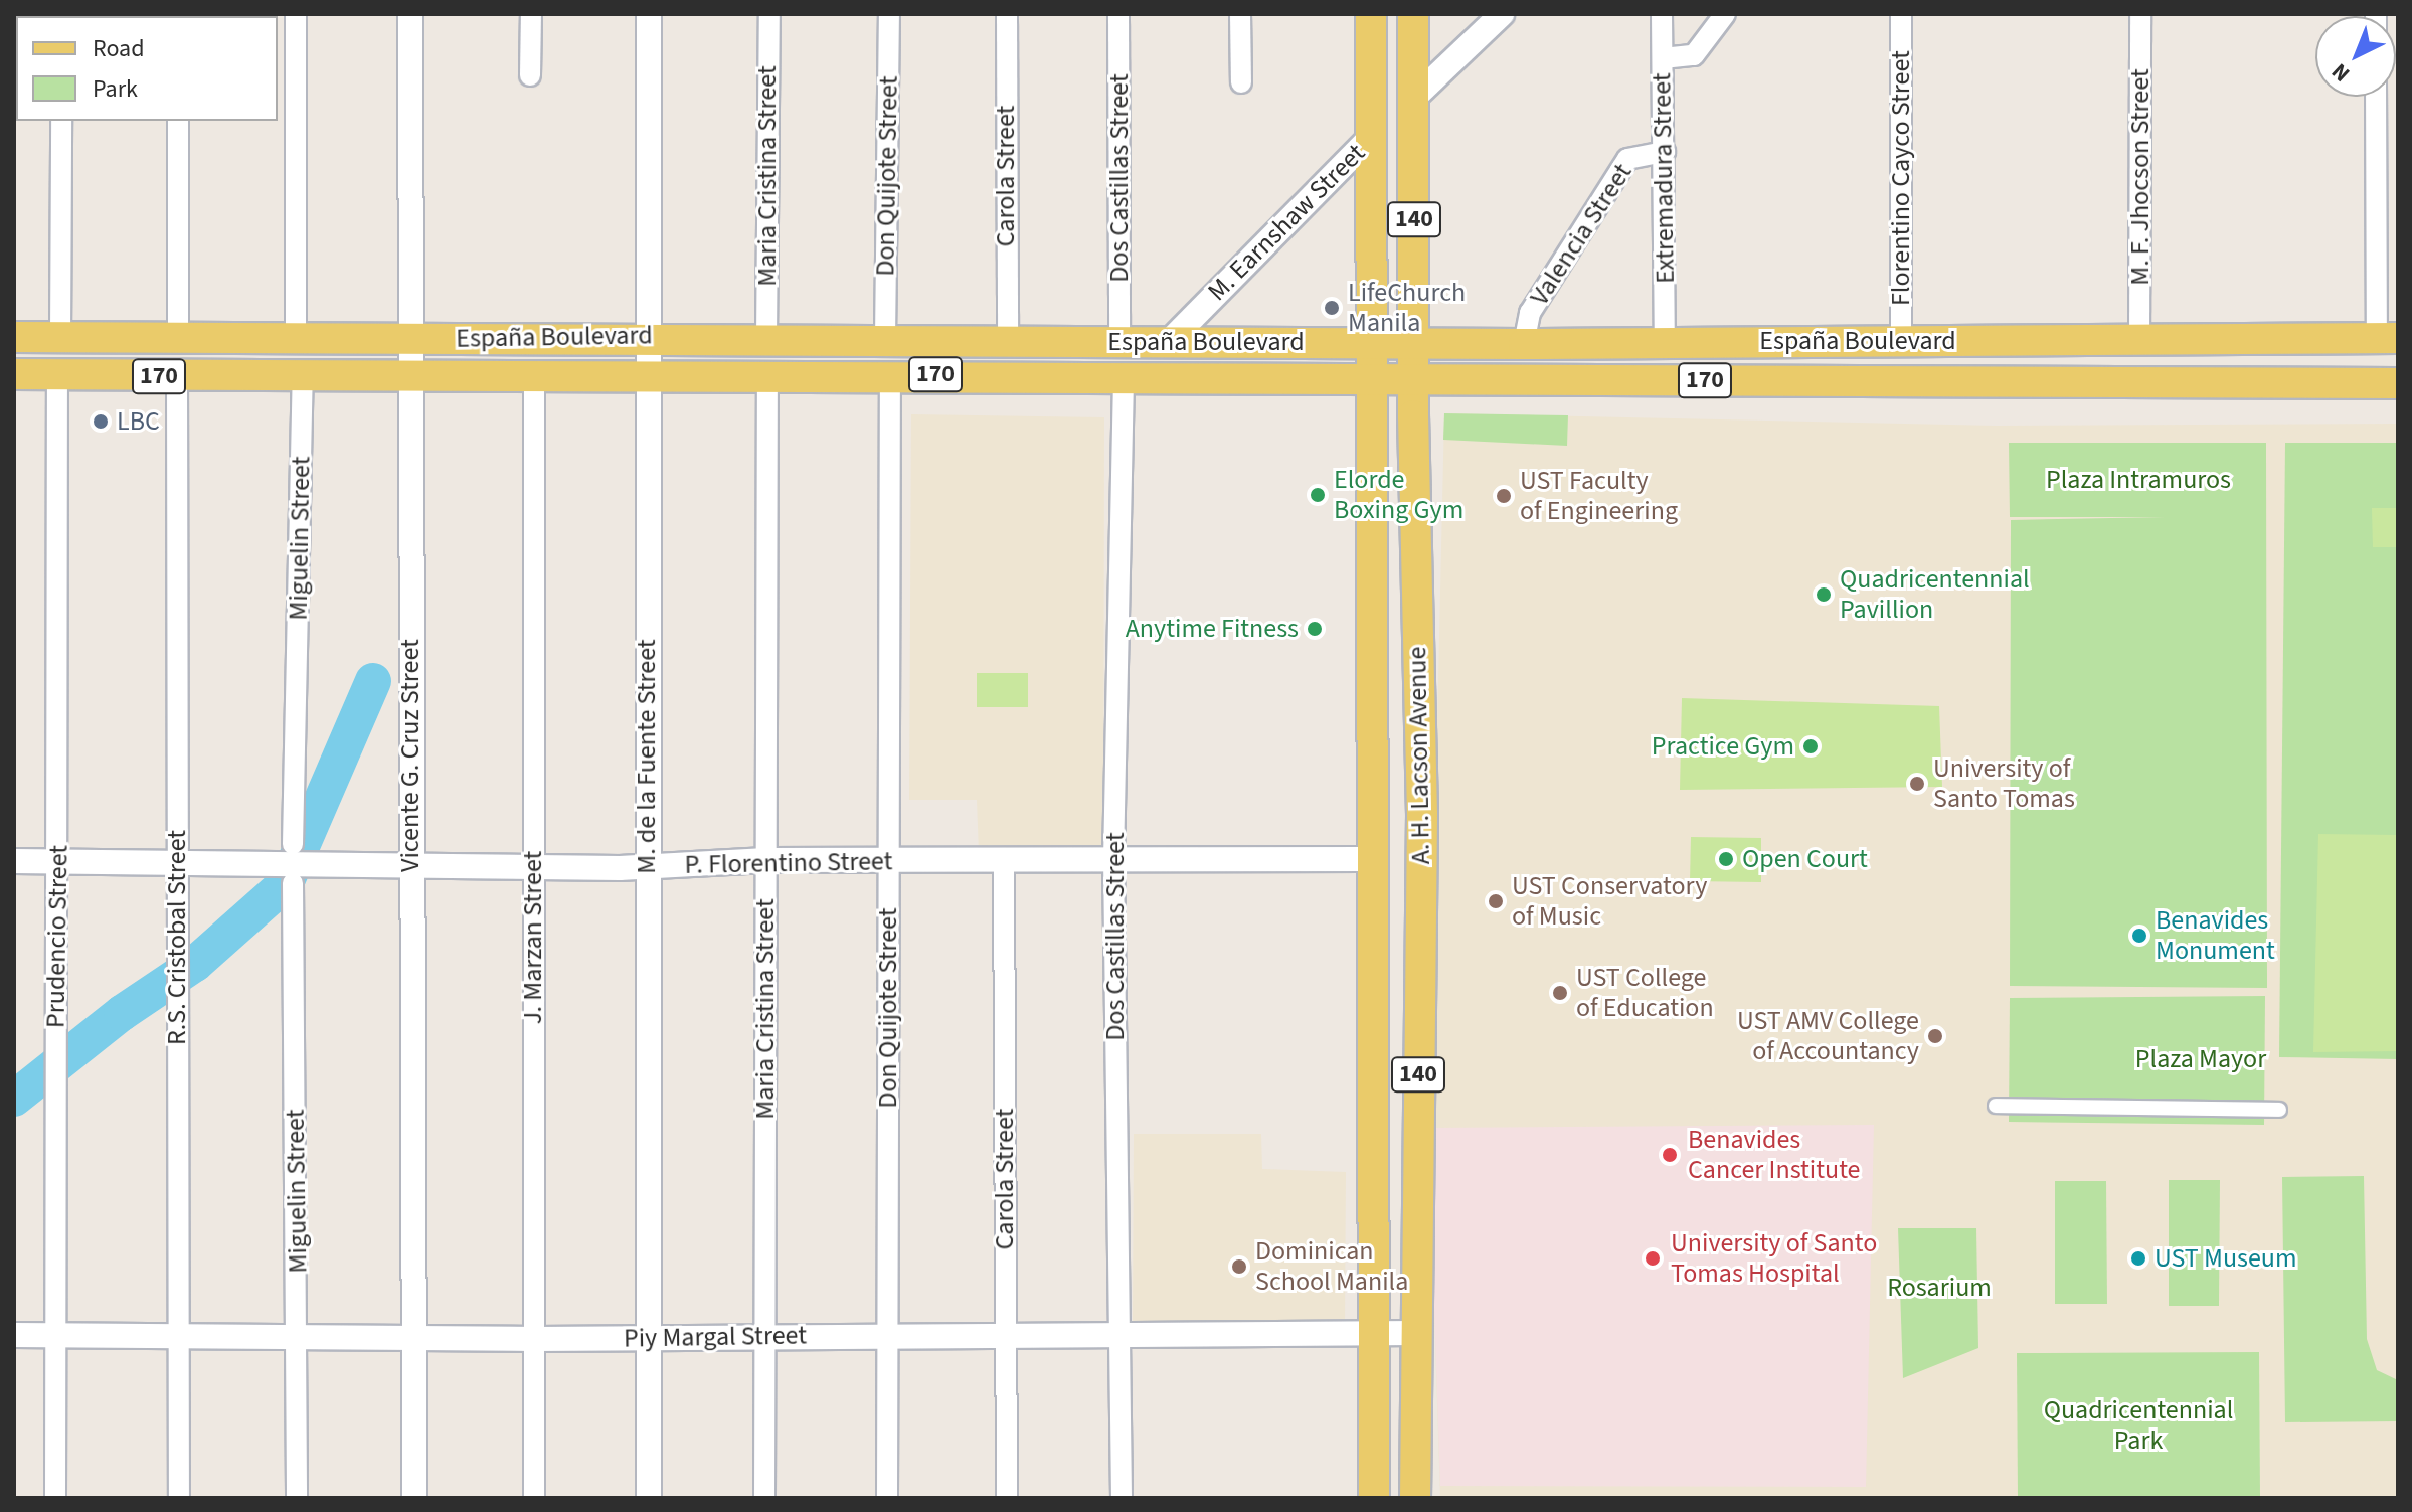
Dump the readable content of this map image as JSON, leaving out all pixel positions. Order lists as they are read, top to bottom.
{
  "streets": {
    "main road": [
      "140",
      "España Boulevard",
      "170",
      "A. H. Lacson Avenue"
    ],
    "street": [
      "Maria Cristina Street",
      "Don Quijote Street",
      "Carola Street",
      "M. F. Jhocson Street",
      "Dos Castillas Street",
      "Extremadura Street",
      "Florentino Cayco Street",
      "M. Earnshaw Street",
      "Valencia Street",
      "Miguelin Street",
      "Vicente G. Cruz Street",
      "M. de la Fuente Street",
      "P. Florentino Street",
      "Prudencio Street",
      "R.S. Cristobal Street",
      "J. Marzan Street",
      "Piy Margal Street"
    ]
  },
  "crossings": [
    ["Maria Cristina Street", "España Boulevard"],
    ["Maria Cristina Street", "P. Florentino Street"],
    ["Maria Cristina Street", "Piy Margal Street"],
    ["Don Quijote Street", "España Boulevard"],
    ["Don Quijote Street", "P. Florentino Street"],
    ["Don Quijote Street", "Piy Margal Street"],
    ["Carola Street", "España Boulevard"],
    ["Carola Street", "P. Florentino Street"],
    ["Carola Street", "Piy Margal Street"],
    ["M. F. Jhocson Street", "España Boulevard"],
    ["Dos Castillas Street", "España Boulevard"],
    ["Dos Castillas Street", "P. Florentino Street"],
    ["Dos Castillas Street", "Piy Margal Street"],
    ["Extremadura Street", "Valencia Street"],
    ["Extremadura Street", "España Boulevard"],
    ["Florentino Cayco Street", "España Boulevard"],
    ["M. Earnshaw Street", "España Boulevard"],
    ["M. Earnshaw Street", "A. H. Lacson Avenue"],
    ["Valencia Street", "España Boulevard"],
    ["España Boulevard", "Miguelin Street"],
    ["España Boulevard", "Vicente G. Cruz Street"],
    ["España Boulevard", "A. H. Lacson Avenue"],
    ["España Boulevard", "M. de la Fuente Street"],
    ["España Boulevard", "Prudencio Street"],
    ["España Boulevard", "R.S. Cristobal Street"],
    ["España Boulevard", "J. Marzan Street"],
    ["Miguelin Street", "Piy Margal Street"],
    ["Vicente G. Cruz Street", "P. Florentino Street"],
    ["Vicente G. Cruz Street", "Piy Margal Street"],
    ["A. H. Lacson Avenue", "P. Florentino Street"],
    ["A. H. Lacson Avenue", "Piy Margal Street"],
    ["M. de la Fuente Street", "P. Florentino Street"],
    ["M. de la Fuente Street", "Piy Margal Street"],
    ["P. Florentino Street", "Prudencio Street"],
    ["P. Florentino Street", "R.S. Cristobal Street"],
    ["P. Florentino Street", "J. Marzan Street"],
    ["Prudencio Street", "Piy Margal Street"],
    ["R.S. Cristobal Street", "Piy Margal Street"],
    ["J. Marzan Street", "Piy Margal Street"]
  ],
  "parks": [
    "Plaza Intramuros",
    "Plaza Mayor",
    "Rosarium",
    "Quadricentennial Park"
  ],
  "places": [
    "LifeChurch Manila",
    "LBC",
    "Elorde Boxing Gym",
    "UST Faculty of Engineering",
    "Quadricentennial Pavillion",
    "Anytime Fitness",
    "Practice Gym",
    "University of Santo Tomas",
    "Open Court",
    "UST Conservatory of Music",
    "Benavides Monument",
    "UST College of Education",
    "UST AMV College of Accountancy",
    "Benavides Cancer Institute",
    "University of Santo Tomas Hospital",
    "UST Museum",
    "Dominican School Manila"
  ],
  "legend": ["Road", "Park"],
  "north": "bottom left"
}
